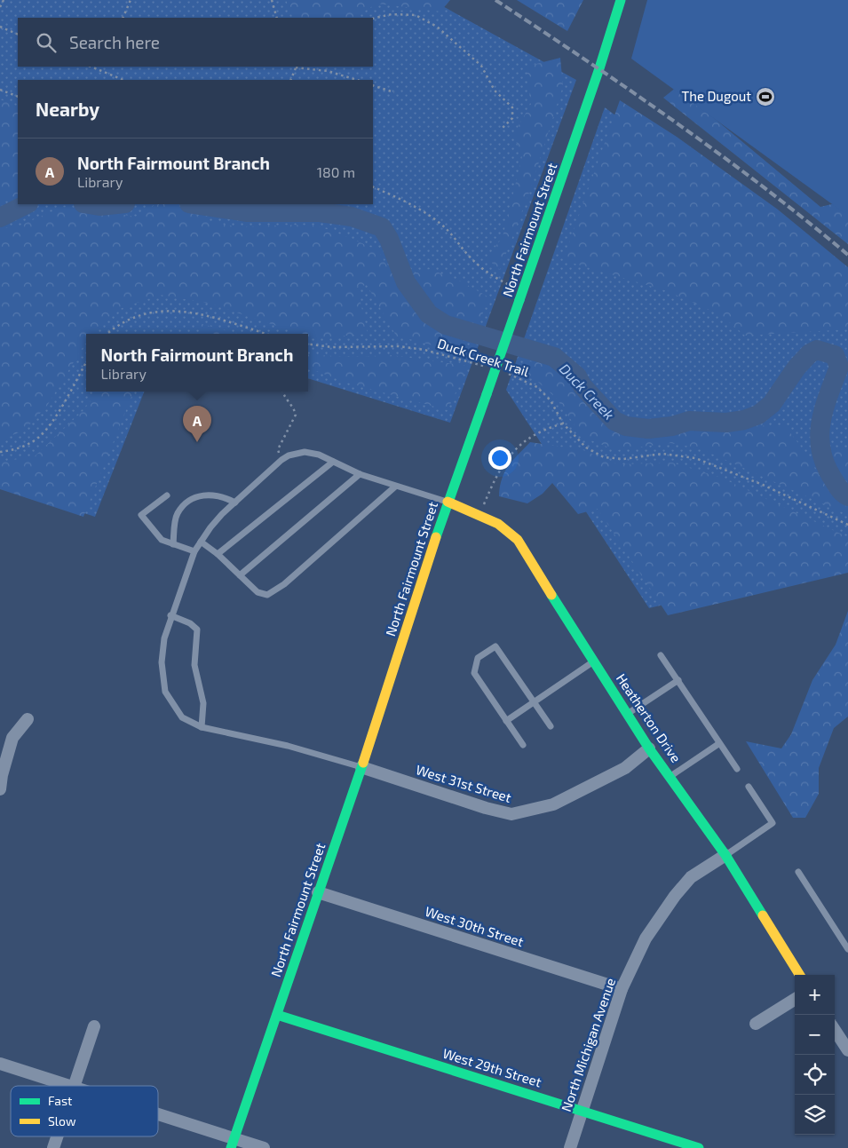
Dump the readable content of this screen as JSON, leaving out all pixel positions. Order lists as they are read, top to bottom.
{
  "streets": {
    "street": [
      "North Fairmount Street",
      "Heatherton Drive",
      "West 31st Street",
      "West 30th Street",
      "North Michigan Avenue",
      "West 29th Street"
    ],
    "path": ["Duck Creek Trail"]
  },
  "crossings": [
    ["North Fairmount Street", "Heatherton Drive"],
    ["North Fairmount Street", "West 31st Street"],
    ["North Fairmount Street", "West 30th Street"],
    ["North Fairmount Street", "West 29th Street"],
    ["Heatherton Drive", "West 31st Street"],
    ["Heatherton Drive", "North Michigan Avenue"],
    ["West 30th Street", "North Michigan Avenue"],
    ["North Michigan Avenue", "West 29th Street"]
  ],
  "water": ["Duck Creek"],
  "places": {
    "sports": ["The Dugout"]
  },
  "legend": ["Fast", "Slow"],
  "page": {
    "search": "Search here",
    "heading": "Nearby",
    "list": [
      {
        "mark": "A",
        "name": "North Fairmount Branch",
        "note": "Library",
        "value": "180 m"
      }
    ],
    "popup": ["North Fairmount Branch", "Library"],
    "pins": "A",
    "map_buttons": ["+", "−"]
  }
}
